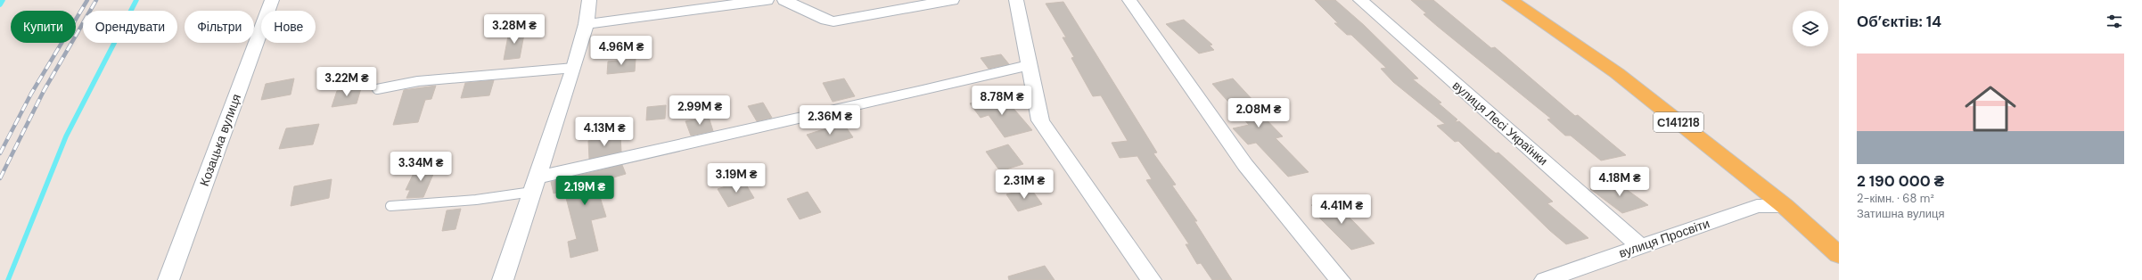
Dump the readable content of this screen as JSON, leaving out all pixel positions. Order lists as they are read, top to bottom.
{
  "streets": {
    "main road": ["С141218"],
    "street": ["вулиця Лесі Українки", "Козацька вулиця", "вулиця Просвіти"]
  },
  "crossings": [
    ["С141218", "вулиця Просвіти"],
    ["вулиця Лесі Українки", "вулиця Просвіти"]
  ],
  "page": {
    "heading": "Об’єктів: 14",
    "chip": [
      "Купити",
      "Орендувати",
      "Фільтри",
      "Нове"
    ],
    "price": [
      "3.28M ₴",
      "4.96M ₴",
      "3.22M ₴",
      "8.78M ₴",
      "2.99M ₴",
      "2.08M ₴",
      "2.36M ₴",
      "4.13M ₴",
      "3.34M ₴",
      "3.19M ₴",
      "4.18M ₴",
      "2.31M ₴",
      "2.19M ₴",
      "4.41M ₴"
    ],
    "list": [
      {
        "name": "2 190 000 ₴",
        "note": "2-кімн. · 68 m² · Затишна вулиця"
      }
    ]
  }
}
